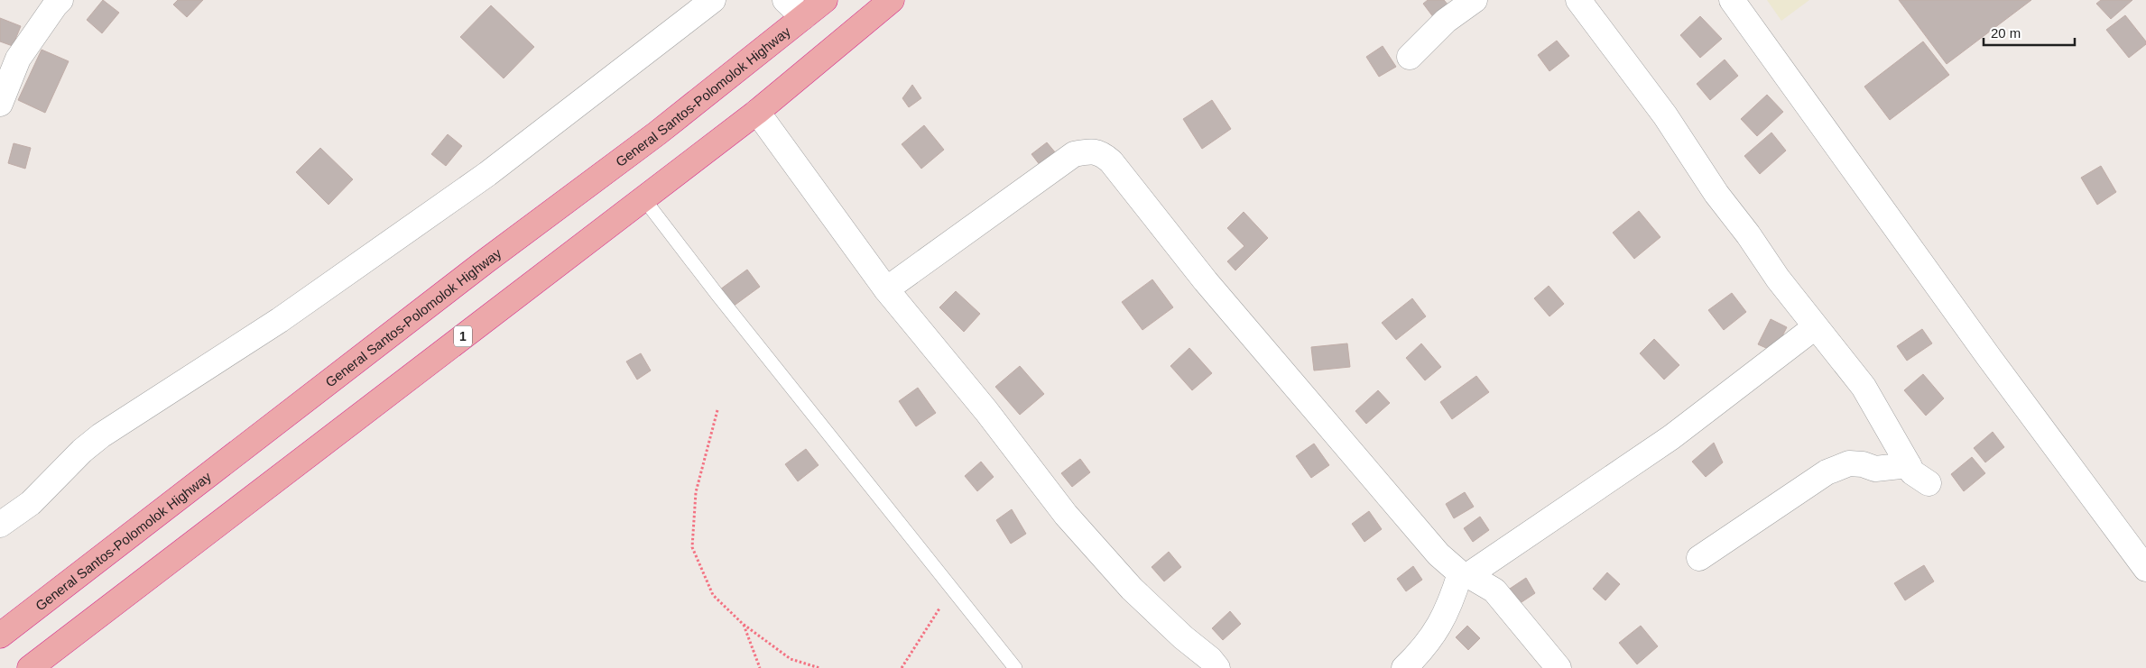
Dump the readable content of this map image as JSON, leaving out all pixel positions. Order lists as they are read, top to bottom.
{
  "streets": {
    "highway": ["General Santos-Polomolok Highway", "1"]
  },
  "scale_bar": "20 m"
}
